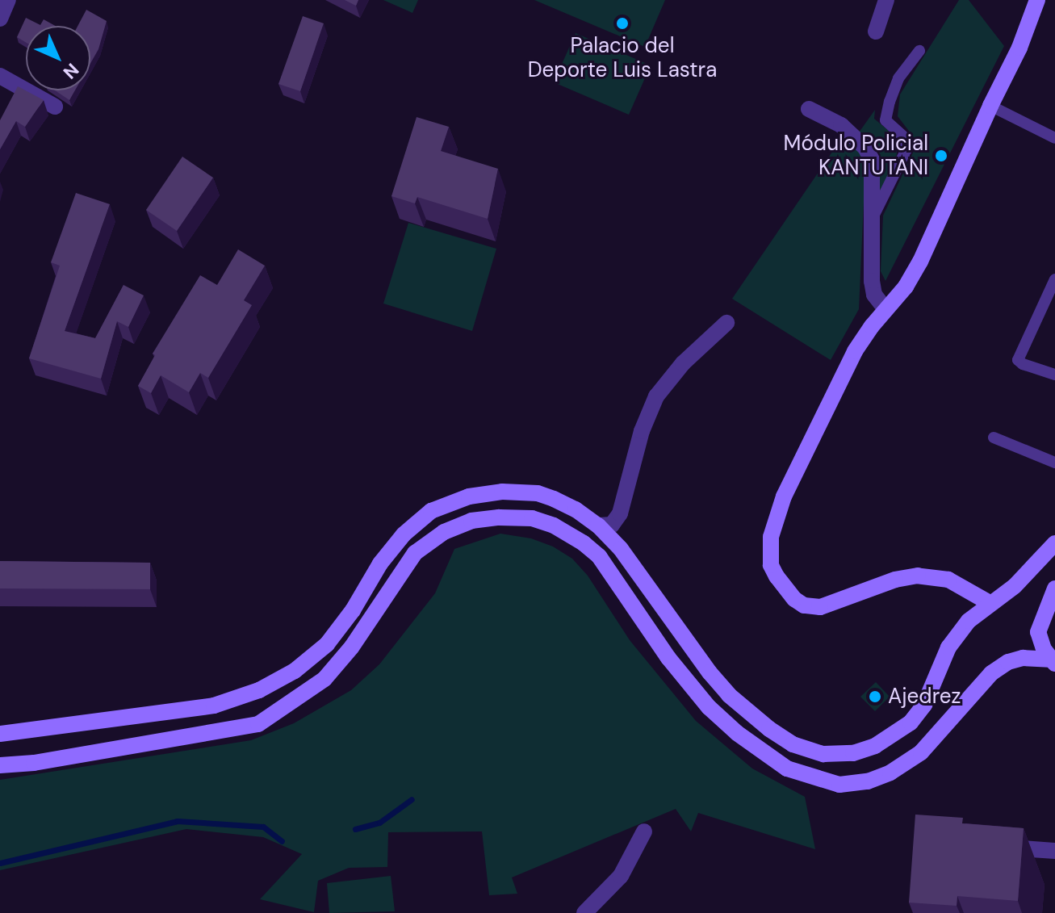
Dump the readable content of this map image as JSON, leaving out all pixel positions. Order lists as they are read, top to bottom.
{
  "places": ["Palacio del Deporte Luis Lastra", "Módulo Policial KANTUTANI", "Ajedrez"],
  "north": "bottom right"
}
